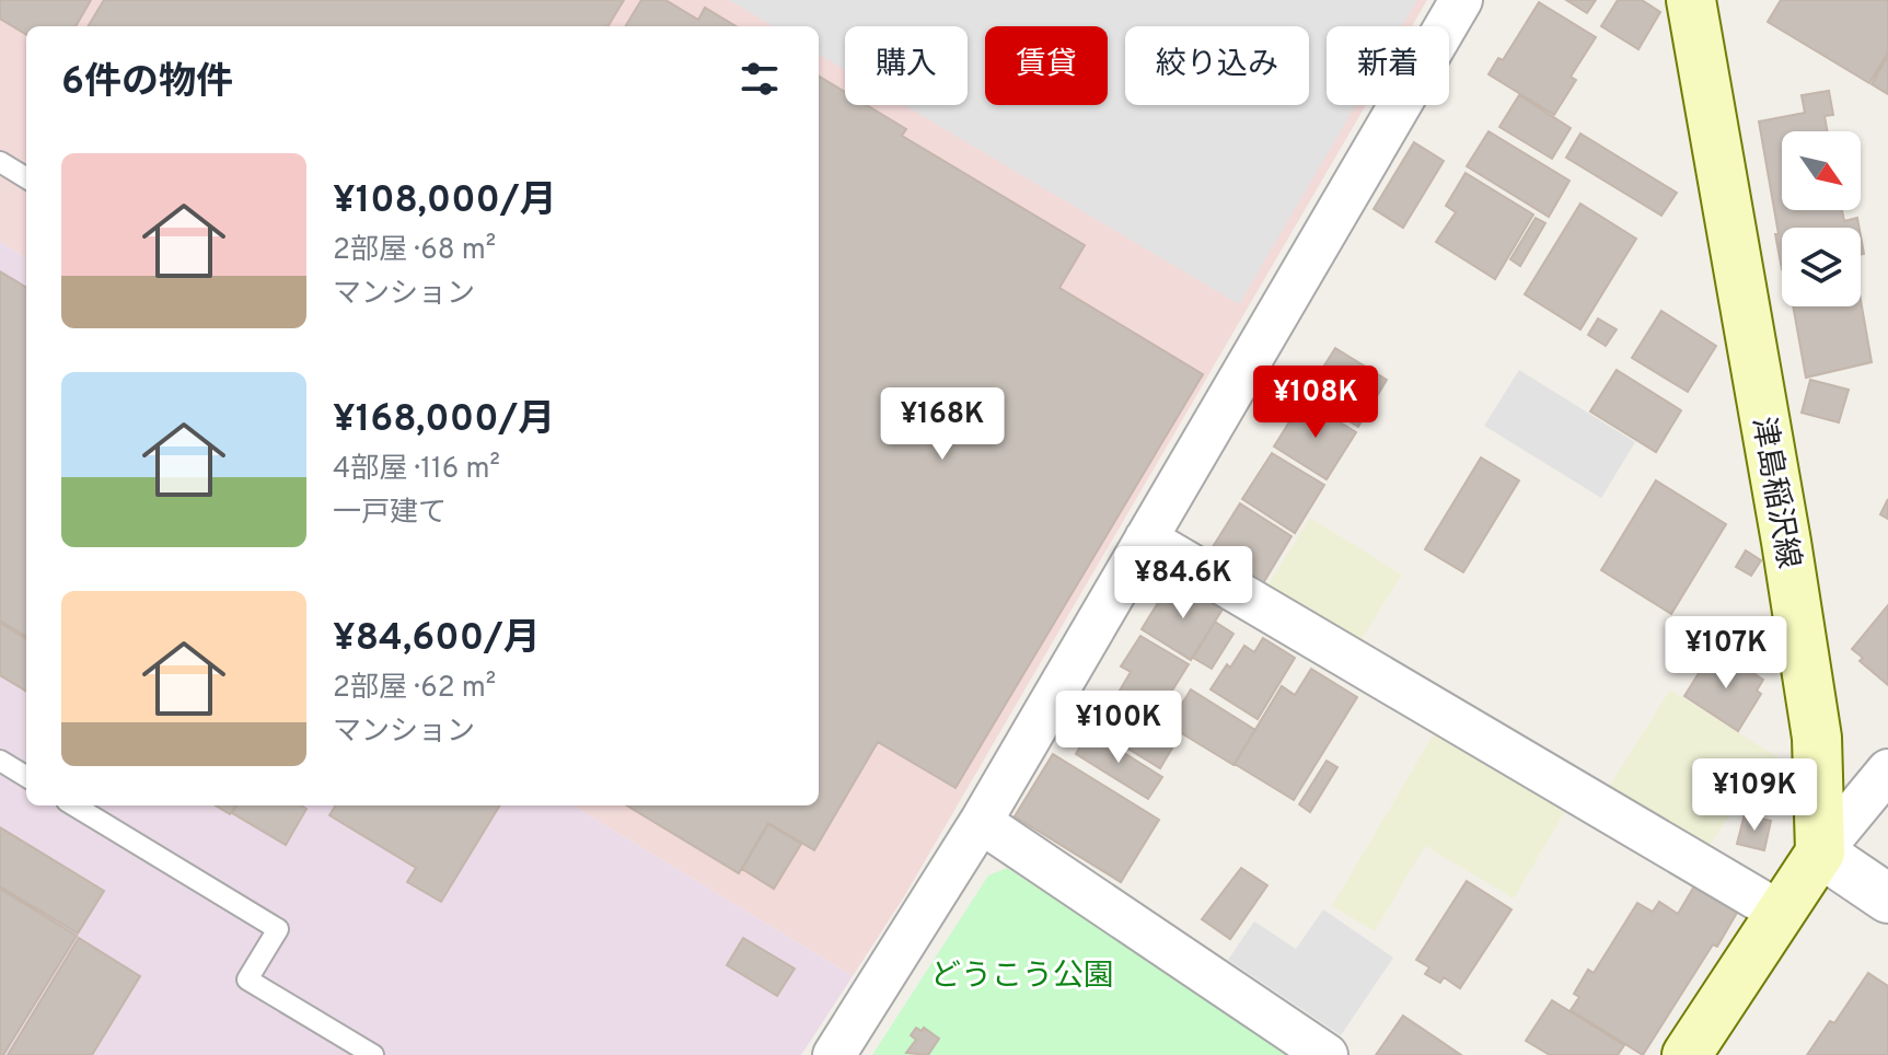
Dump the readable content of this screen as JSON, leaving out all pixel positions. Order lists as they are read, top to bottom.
{
  "streets": {
    "main road": ["津島稲沢線"]
  },
  "parks": ["どうこう公園"],
  "north": "bottom right",
  "page": {
    "chip": [
      "購入",
      "賃貸",
      "絞り込み",
      "新着"
    ],
    "heading": "6件の物件",
    "list": [
      {
        "name": "¥108,000/月",
        "note": "2部屋 · 68 m² · マンション"
      },
      {
        "name": "¥168,000/月",
        "note": "4部屋 · 116 m² · 一戸建て"
      },
      {
        "name": "¥84,600/月",
        "note": "2部屋 · 62 m² · マンション"
      }
    ],
    "price": [
      "¥108K",
      "¥168K",
      "¥84.6K",
      "¥107K",
      "¥100K",
      "¥109K"
    ]
  }
}
